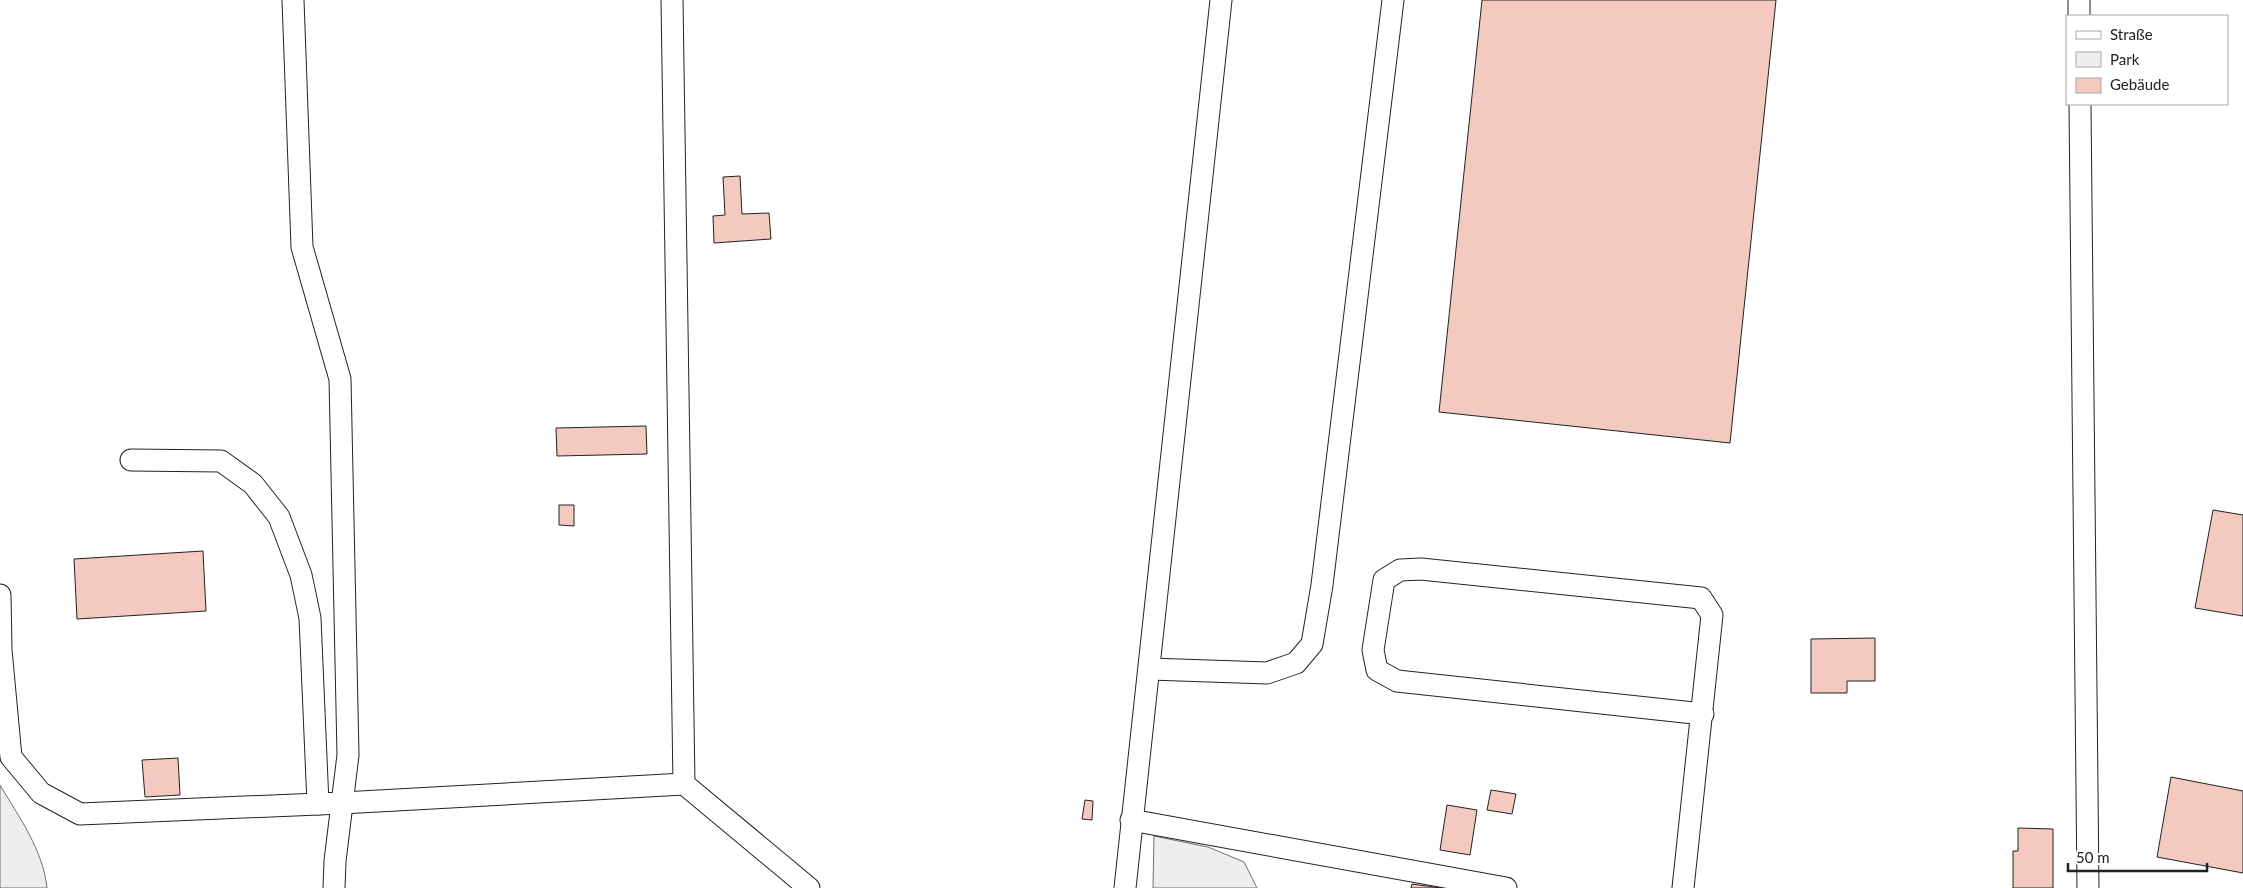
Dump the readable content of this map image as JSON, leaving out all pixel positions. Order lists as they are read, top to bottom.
{
  "legend": ["Straße", "Park", "Gebäude"],
  "scale_bar": "50 m"
}
